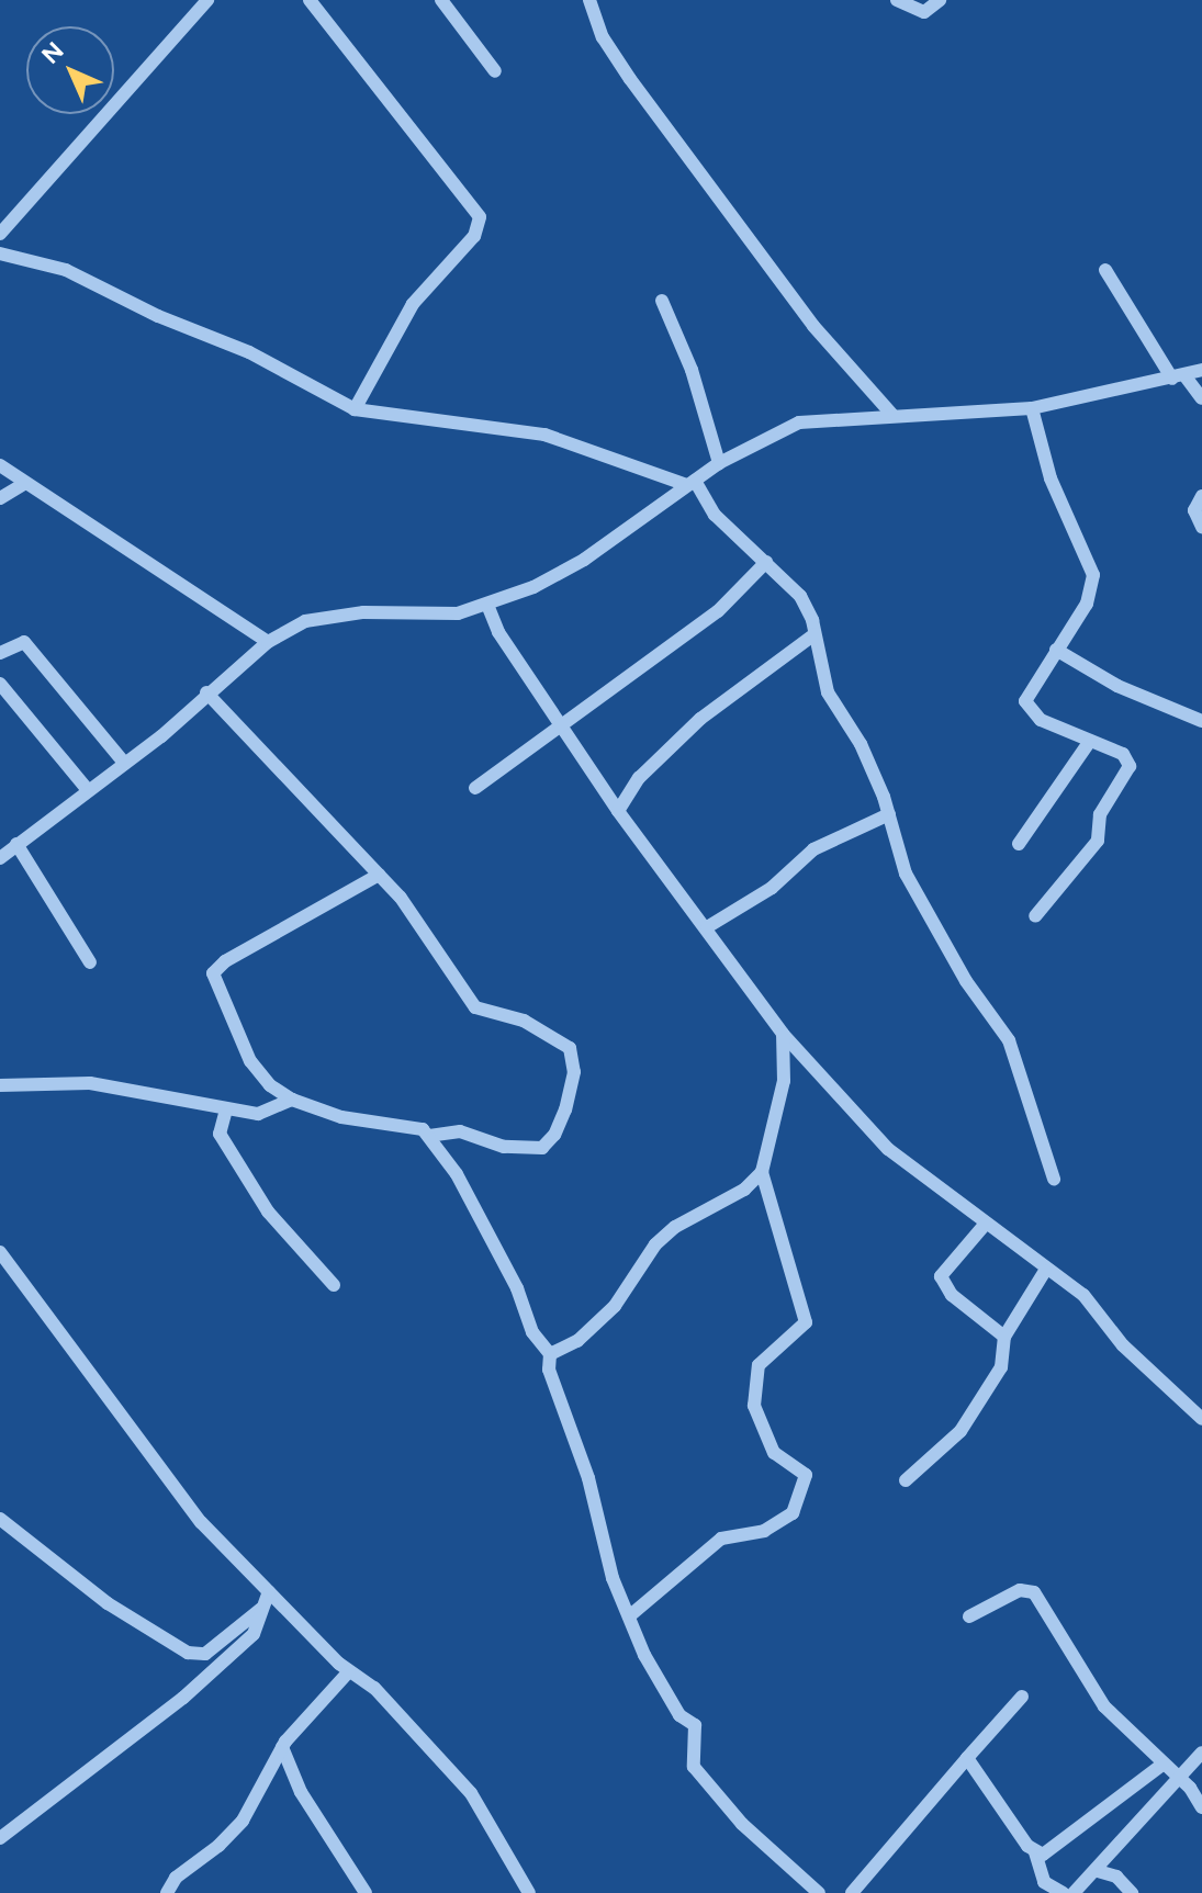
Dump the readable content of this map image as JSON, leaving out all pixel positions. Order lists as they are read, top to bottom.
{
  "north": "top left"
}
